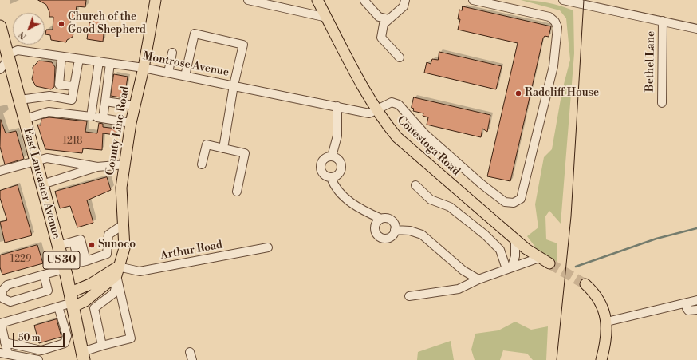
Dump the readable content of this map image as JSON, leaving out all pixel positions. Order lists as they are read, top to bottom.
{
  "streets": {
    "highway": ["East Lancaster Avenue", "US 30"],
    "main road": ["County Line Road", "Conestoga Road"],
    "street": ["Bethel Lane", "Montrose Avenue", "Arthur Road"]
  },
  "crossings": [
    ["Montrose Avenue", "County Line Road"],
    ["Montrose Avenue", "Conestoga Road"],
    ["Montrose Avenue", "East Lancaster Avenue"],
    ["County Line Road", "Arthur Road"]
  ],
  "places": ["Church of the Good Shepherd", "Radcliff House", "Sunoco"],
  "house_numbers": ["1218", "1229"],
  "scale_bar": "50 m",
  "north": "bottom left"
}
